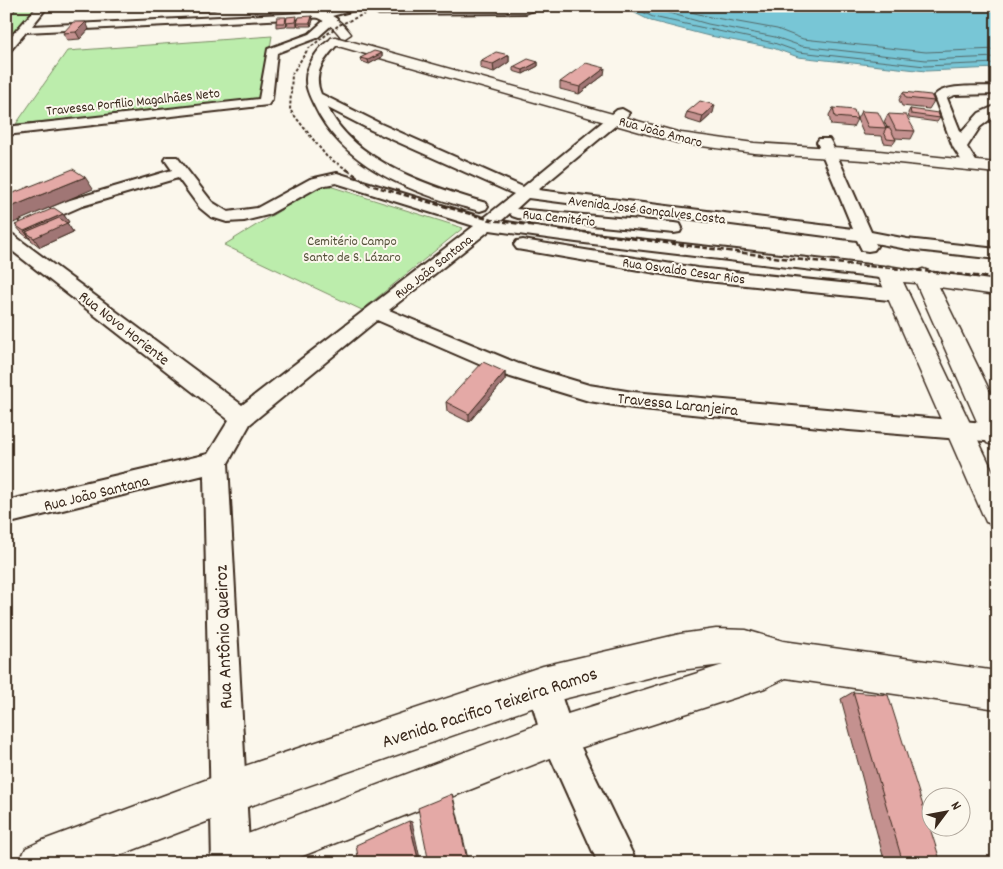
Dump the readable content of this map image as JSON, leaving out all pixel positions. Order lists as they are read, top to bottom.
{
  "streets": {
    "street": [
      "Travessa Porfilio Magalhães Neto",
      "Rua João Amaro",
      "Avenida José Gonçalves Costa",
      "Rua Cemitério",
      "Rua João Santana",
      "Rua Osvaldo Cesar Rios",
      "Rua Novo Horiente",
      "Travessa Laranjeira",
      "Rua Antônio Queiroz",
      "Avenida Pacifico Teixeira Ramos"
    ]
  },
  "crossings": [
    ["Rua João Amaro", "Rua Cemitério"],
    ["Rua João Amaro", "Rua João Santana"],
    ["Avenida José Gonçalves Costa", "Rua Cemitério"],
    ["Avenida José Gonçalves Costa", "Rua João Santana"],
    ["Rua Cemitério", "Rua João Santana"],
    ["Rua Cemitério", "Rua Osvaldo Cesar Rios"],
    ["Rua João Santana", "Rua Osvaldo Cesar Rios"],
    ["Rua João Santana", "Rua Novo Horiente"],
    ["Rua João Santana", "Travessa Laranjeira"],
    ["Rua João Santana", "Rua Antônio Queiroz"],
    ["Rua Antônio Queiroz", "Avenida Pacifico Teixeira Ramos"]
  ],
  "parks": ["Cemitério Campo Santo de S. Lázaro"],
  "north": "top right"
}
